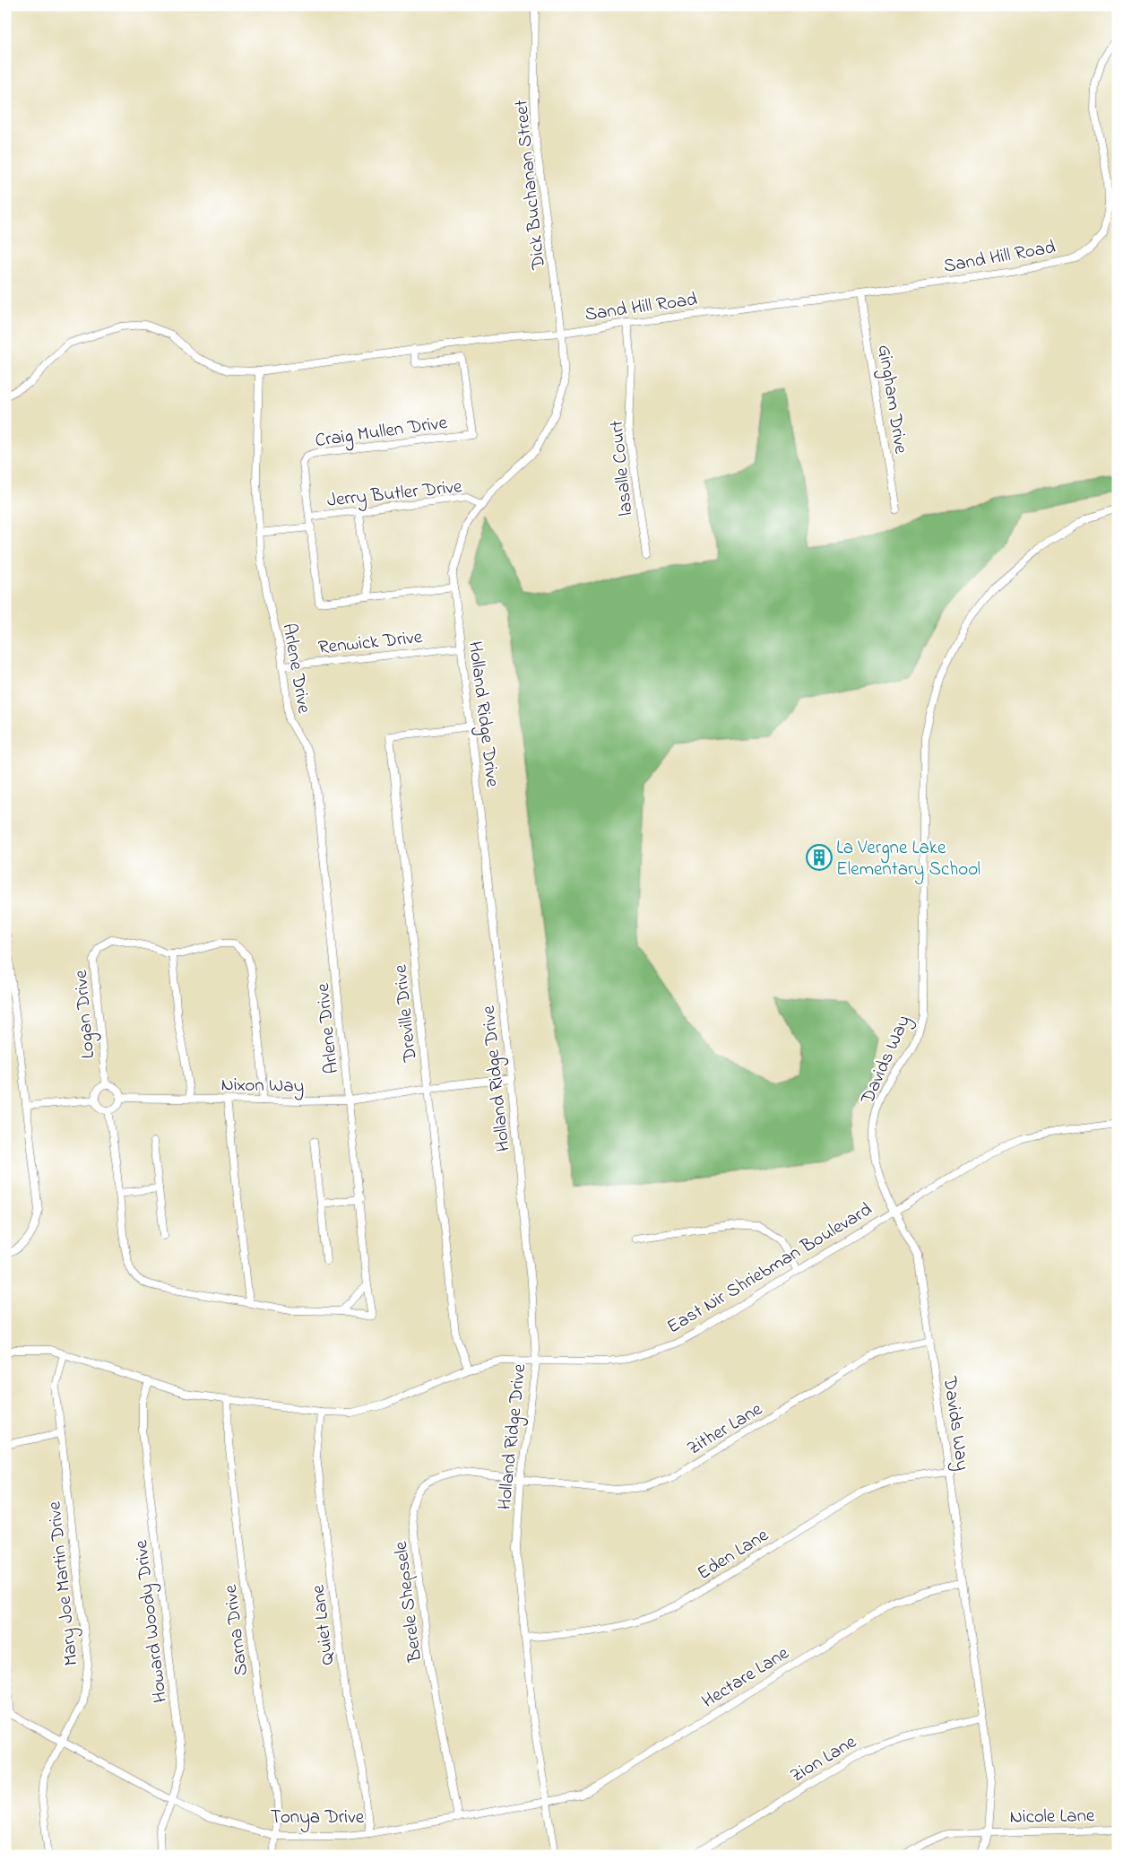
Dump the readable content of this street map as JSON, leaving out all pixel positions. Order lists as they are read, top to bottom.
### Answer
{
  "streets": {
    "street": [
      "Dick Buchanan Street",
      "Sand Hill Road",
      "Gingham Drive",
      "Craig Mullen Drive",
      "lasalle Court",
      "Jerry Butler Drive",
      "Renwick Drive",
      "Arlene Drive",
      "Holland Ridge Drive",
      "Dreville Drive",
      "Logan Drive",
      "Davids Way",
      "Nixon Way",
      "East Nir Shriebman Boulevard",
      "Zither Lane",
      "Eden Lane",
      "Mary Joe Martin Drive",
      "Berele Shepsele",
      "Howard Woody Drive",
      "Quiet Lane",
      "Sarna Drive",
      "Hectare Lane",
      "Zion Lane",
      "Nicole Lane",
      "Tonya Drive"
    ]
  },
  "crossings": [
    ["Dick Buchanan Street", "Sand Hill Road"],
    ["Dick Buchanan Street", "Holland Ridge Drive"],
    ["Sand Hill Road", "Gingham Drive"],
    ["Sand Hill Road", "Craig Mullen Drive"],
    ["Sand Hill Road", "lasalle Court"],
    ["Sand Hill Road", "Arlene Drive"],
    ["Sand Hill Road", "Holland Ridge Drive"],
    ["Craig Mullen Drive", "Jerry Butler Drive"],
    ["Jerry Butler Drive", "Holland Ridge Drive"],
    ["Renwick Drive", "Arlene Drive"],
    ["Renwick Drive", "Holland Ridge Drive"],
    ["Arlene Drive", "Nixon Way"],
    ["Holland Ridge Drive", "Dreville Drive"],
    ["Holland Ridge Drive", "Nixon Way"],
    ["Holland Ridge Drive", "East Nir Shriebman Boulevard"],
    ["Holland Ridge Drive", "Zither Lane"],
    ["Holland Ridge Drive", "Eden Lane"],
    ["Holland Ridge Drive", "Berele Shepsele"],
    ["Holland Ridge Drive", "Hectare Lane"],
    ["Holland Ridge Drive", "Tonya Drive"],
    ["Dreville Drive", "Nixon Way"],
    ["Dreville Drive", "East Nir Shriebman Boulevard"],
    ["Logan Drive", "Nixon Way"],
    ["Davids Way", "East Nir Shriebman Boulevard"],
    ["Davids Way", "Zither Lane"],
    ["Davids Way", "Eden Lane"],
    ["Davids Way", "Hectare Lane"],
    ["Davids Way", "Zion Lane"],
    ["Davids Way", "Nicole Lane"],
    ["East Nir Shriebman Boulevard", "Mary Joe Martin Drive"],
    ["East Nir Shriebman Boulevard", "Howard Woody Drive"],
    ["East Nir Shriebman Boulevard", "Quiet Lane"],
    ["East Nir Shriebman Boulevard", "Sarna Drive"],
    ["Zither Lane", "Berele Shepsele"],
    ["Mary Joe Martin Drive", "Tonya Drive"],
    ["Berele Shepsele", "Tonya Drive"],
    ["Howard Woody Drive", "Tonya Drive"],
    ["Quiet Lane", "Tonya Drive"],
    ["Sarna Drive", "Tonya Drive"],
    ["Hectare Lane", "Tonya Drive"]
  ],
  "places": {
    "building": ["La Vergne Lake Elementary School"]
  }
}
